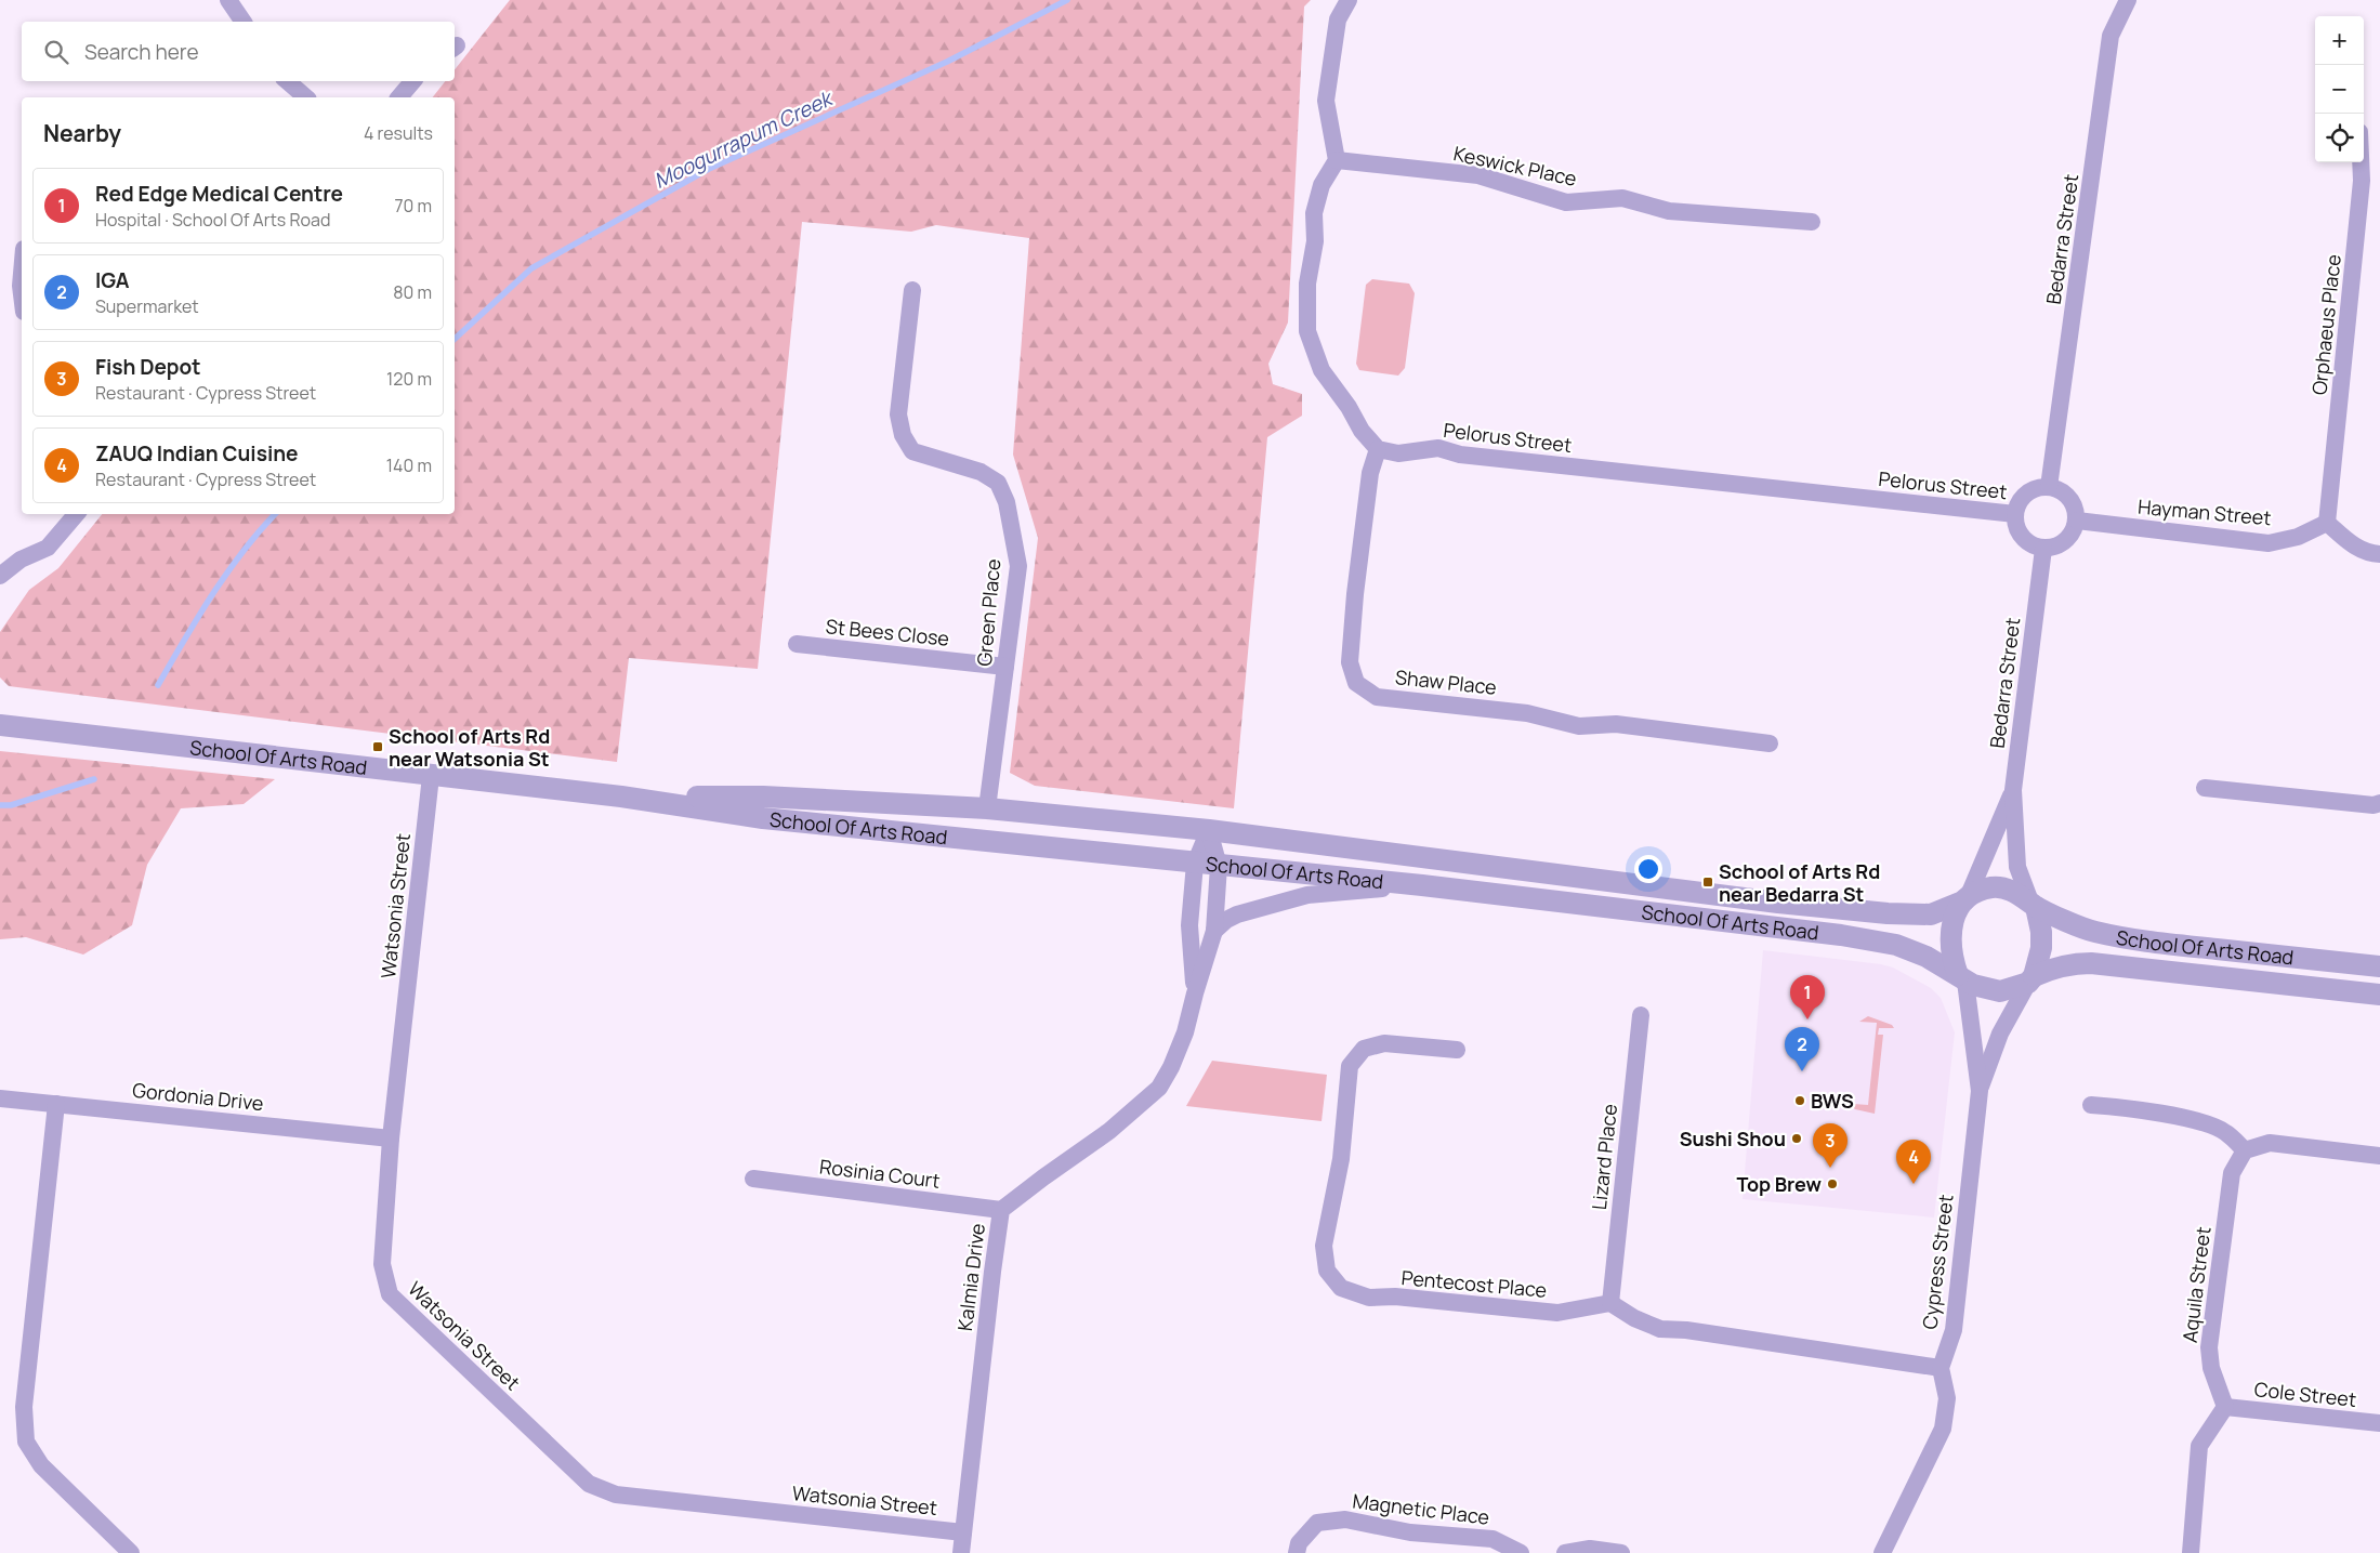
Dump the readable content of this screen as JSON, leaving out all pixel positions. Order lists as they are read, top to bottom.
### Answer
{
  "streets": {
    "street": [
      "Keswick Place",
      "Bedarra Street",
      "Orphaeus Place",
      "Pelorus Street",
      "Hayman Street",
      "Green Place",
      "St Bees Close",
      "Shaw Place",
      "School Of Arts Road",
      "Watsonia Street",
      "Gordonia Drive",
      "Lizard Place",
      "Rosinia Court",
      "Cypress Street",
      "Kalmia Drive",
      "Pentecost Place",
      "Aquila Street",
      "Cole Street",
      "Magnetic Place"
    ]
  },
  "crossings": [
    ["Bedarra Street", "Pelorus Street"],
    ["Bedarra Street", "Hayman Street"],
    ["Bedarra Street", "School Of Arts Road"],
    ["Bedarra Street", "Cypress Street"],
    ["Orphaeus Place", "Hayman Street"],
    ["Pelorus Street", "Hayman Street"],
    ["Pelorus Street", "Shaw Place"],
    ["Green Place", "St Bees Close"],
    ["Green Place", "School Of Arts Road"],
    ["School Of Arts Road", "Watsonia Street"],
    ["School Of Arts Road", "Cypress Street"],
    ["School Of Arts Road", "Kalmia Drive"],
    ["Watsonia Street", "Gordonia Drive"],
    ["Watsonia Street", "Kalmia Drive"],
    ["Lizard Place", "Pentecost Place"],
    ["Rosinia Court", "Kalmia Drive"],
    ["Aquila Street", "Cole Street"]
  ],
  "water": ["Moogurrapum Creek"],
  "places": {
    "transit": ["School of Arts Rd near Watsonia St", "School of Arts Rd near Bedarra St"],
    "other": ["BWS", "Sushi Shou", "Top Brew"]
  },
  "page": {
    "map_buttons": ["+", "−"],
    "search": "Search here",
    "heading": ["Nearby", "4 results"],
    "list": [
      {
        "mark": "1",
        "name": "Red Edge Medical Centre",
        "note": "Hospital · School Of Arts Road",
        "value": "70 m"
      },
      {
        "mark": "2",
        "name": "IGA",
        "note": "Supermarket",
        "value": "80 m"
      },
      {
        "mark": "3",
        "name": "Fish Depot",
        "note": "Restaurant · Cypress Street",
        "value": "120 m"
      },
      {
        "mark": "4",
        "name": "ZAUQ Indian Cuisine",
        "note": "Restaurant · Cypress Street",
        "value": "140 m"
      }
    ],
    "pins": [
      "1",
      "2",
      "3",
      "4"
    ]
  }
}
